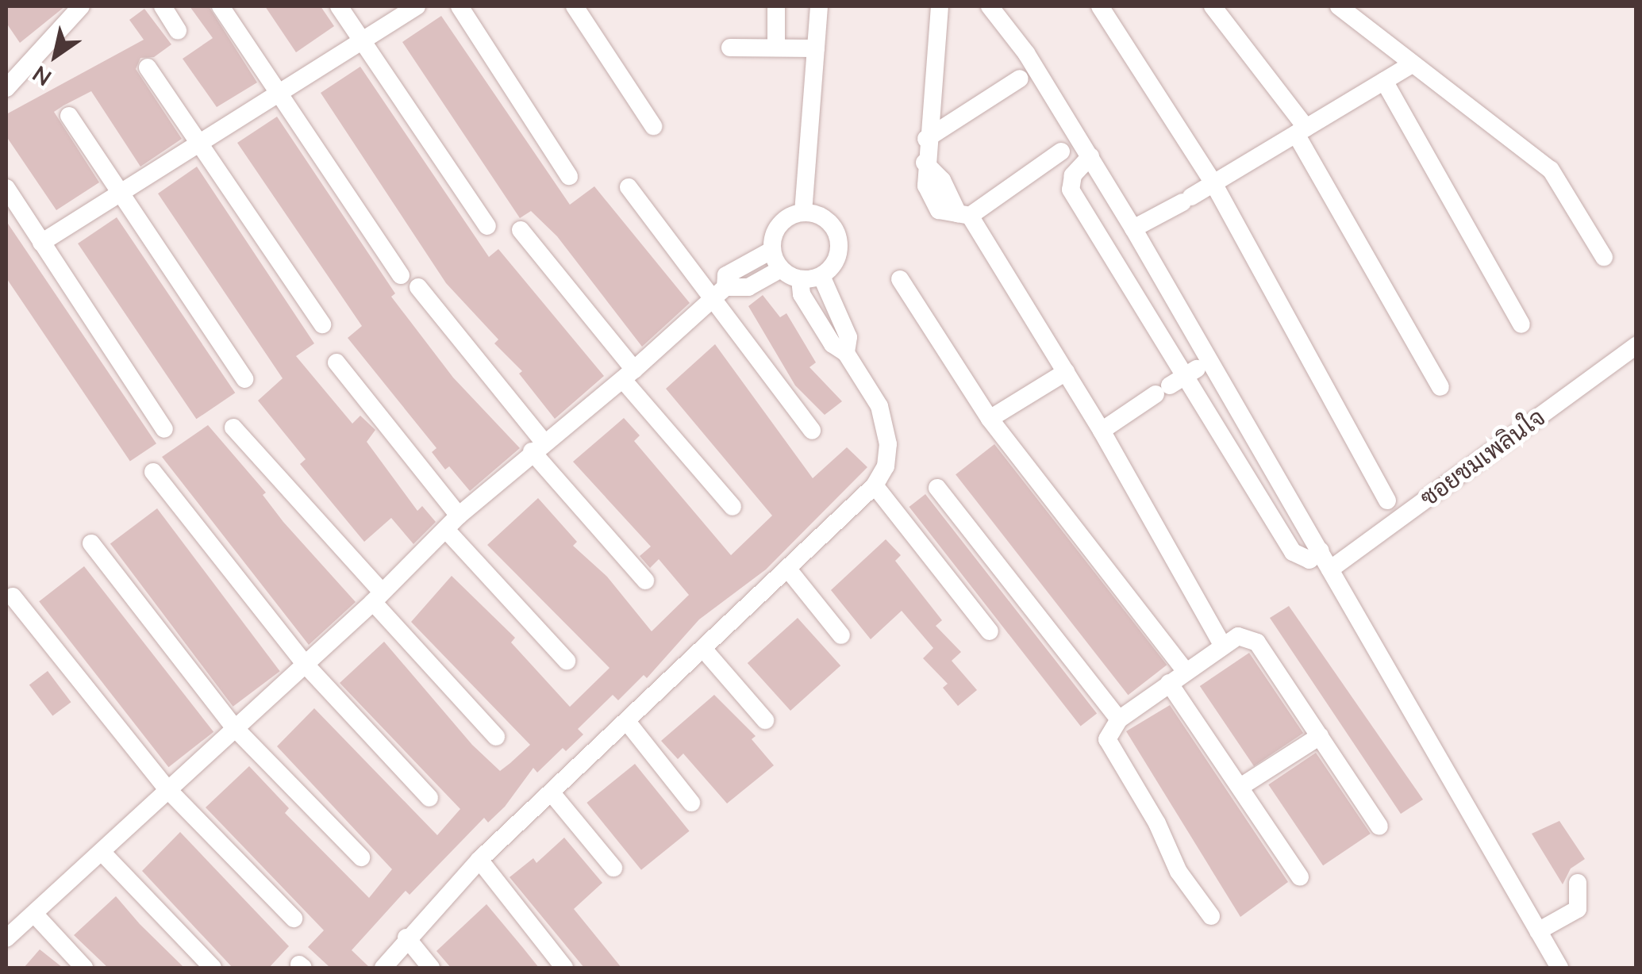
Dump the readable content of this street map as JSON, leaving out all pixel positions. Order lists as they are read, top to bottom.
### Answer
{
  "streets": {
    "street": ["ซอยชมเพลินใจ"]
  },
  "north": "bottom left"
}
